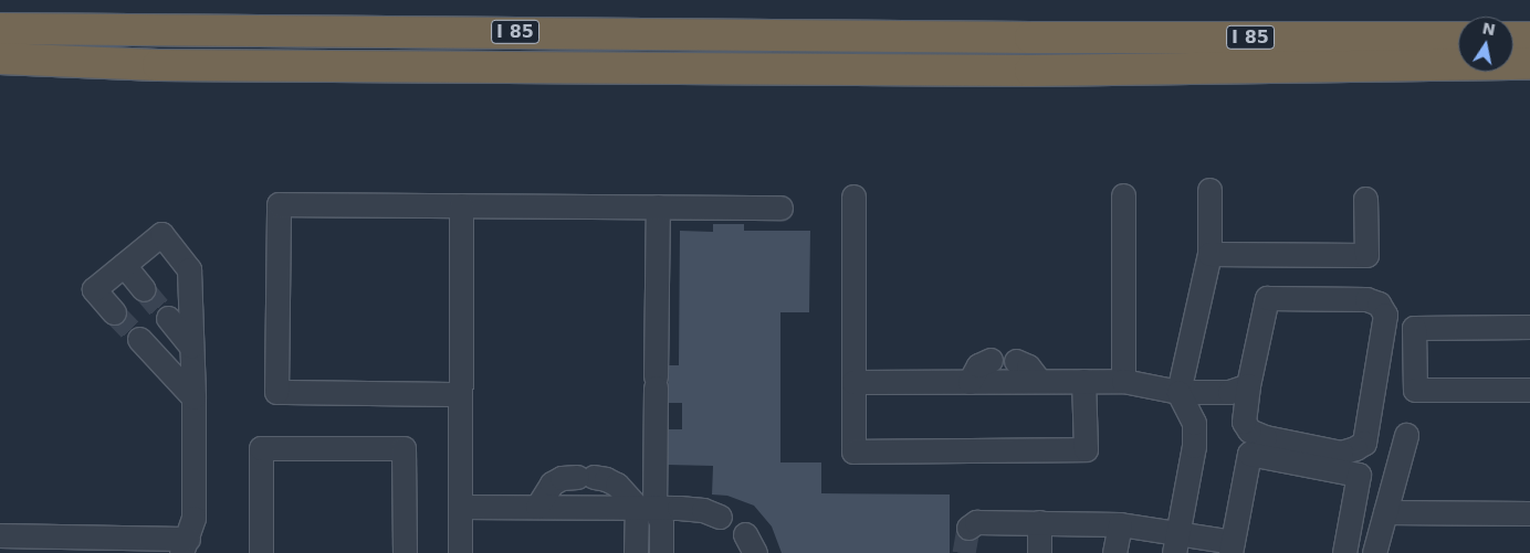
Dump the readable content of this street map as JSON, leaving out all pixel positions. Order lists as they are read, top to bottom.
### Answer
{
  "streets": {
    "highway": ["I 85"]
  },
  "north": "top"
}
